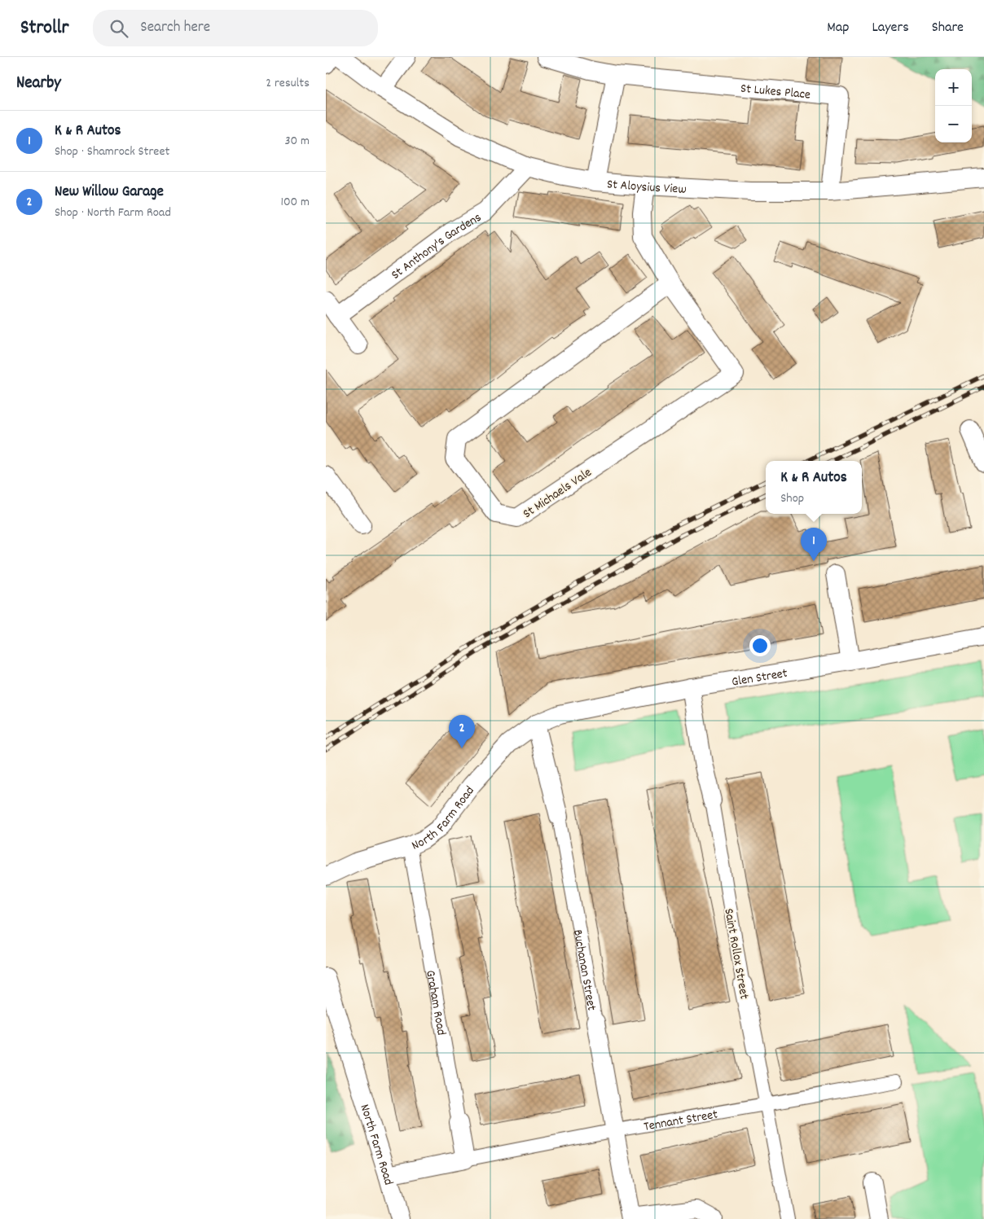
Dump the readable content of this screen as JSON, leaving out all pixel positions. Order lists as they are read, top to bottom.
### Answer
{
  "streets": {
    "street": [
      "St Lukes Place",
      "St Aloysius View",
      "St Anthony's Gardens",
      "St Michaels Vale",
      "Glen Street",
      "North Farm Road",
      "Saint Rollox Street",
      "Buchanan Street",
      "Graham Road",
      "Tennant Street"
    ]
  },
  "crossings": [
    ["St Lukes Place", "St Aloysius View"],
    ["St Aloysius View", "St Anthony's Gardens"],
    ["St Aloysius View", "St Michaels Vale"],
    ["Glen Street", "North Farm Road"],
    ["Glen Street", "Saint Rollox Street"],
    ["Glen Street", "Buchanan Street"],
    ["North Farm Road", "Buchanan Street"],
    ["North Farm Road", "Graham Road"],
    ["Saint Rollox Street", "Tennant Street"],
    ["Buchanan Street", "Tennant Street"],
    ["Graham Road", "Tennant Street"]
  ],
  "page": {
    "header": "Strollr",
    "search": "Search here",
    "nav": ["Map", "Layers", "Share"],
    "heading": ["Nearby", "2 results"],
    "map_buttons": ["+", "−"],
    "list": [
      {
        "mark": "1",
        "name": "K & R Autos",
        "note": "Shop · Shamrock Street",
        "value": "30 m"
      },
      {
        "mark": "2",
        "name": "New Willow Garage",
        "note": "Shop · North Farm Road",
        "value": "100 m"
      }
    ],
    "popup": ["K & R Autos", "Shop"],
    "pins": ["1", "2"]
  }
}
